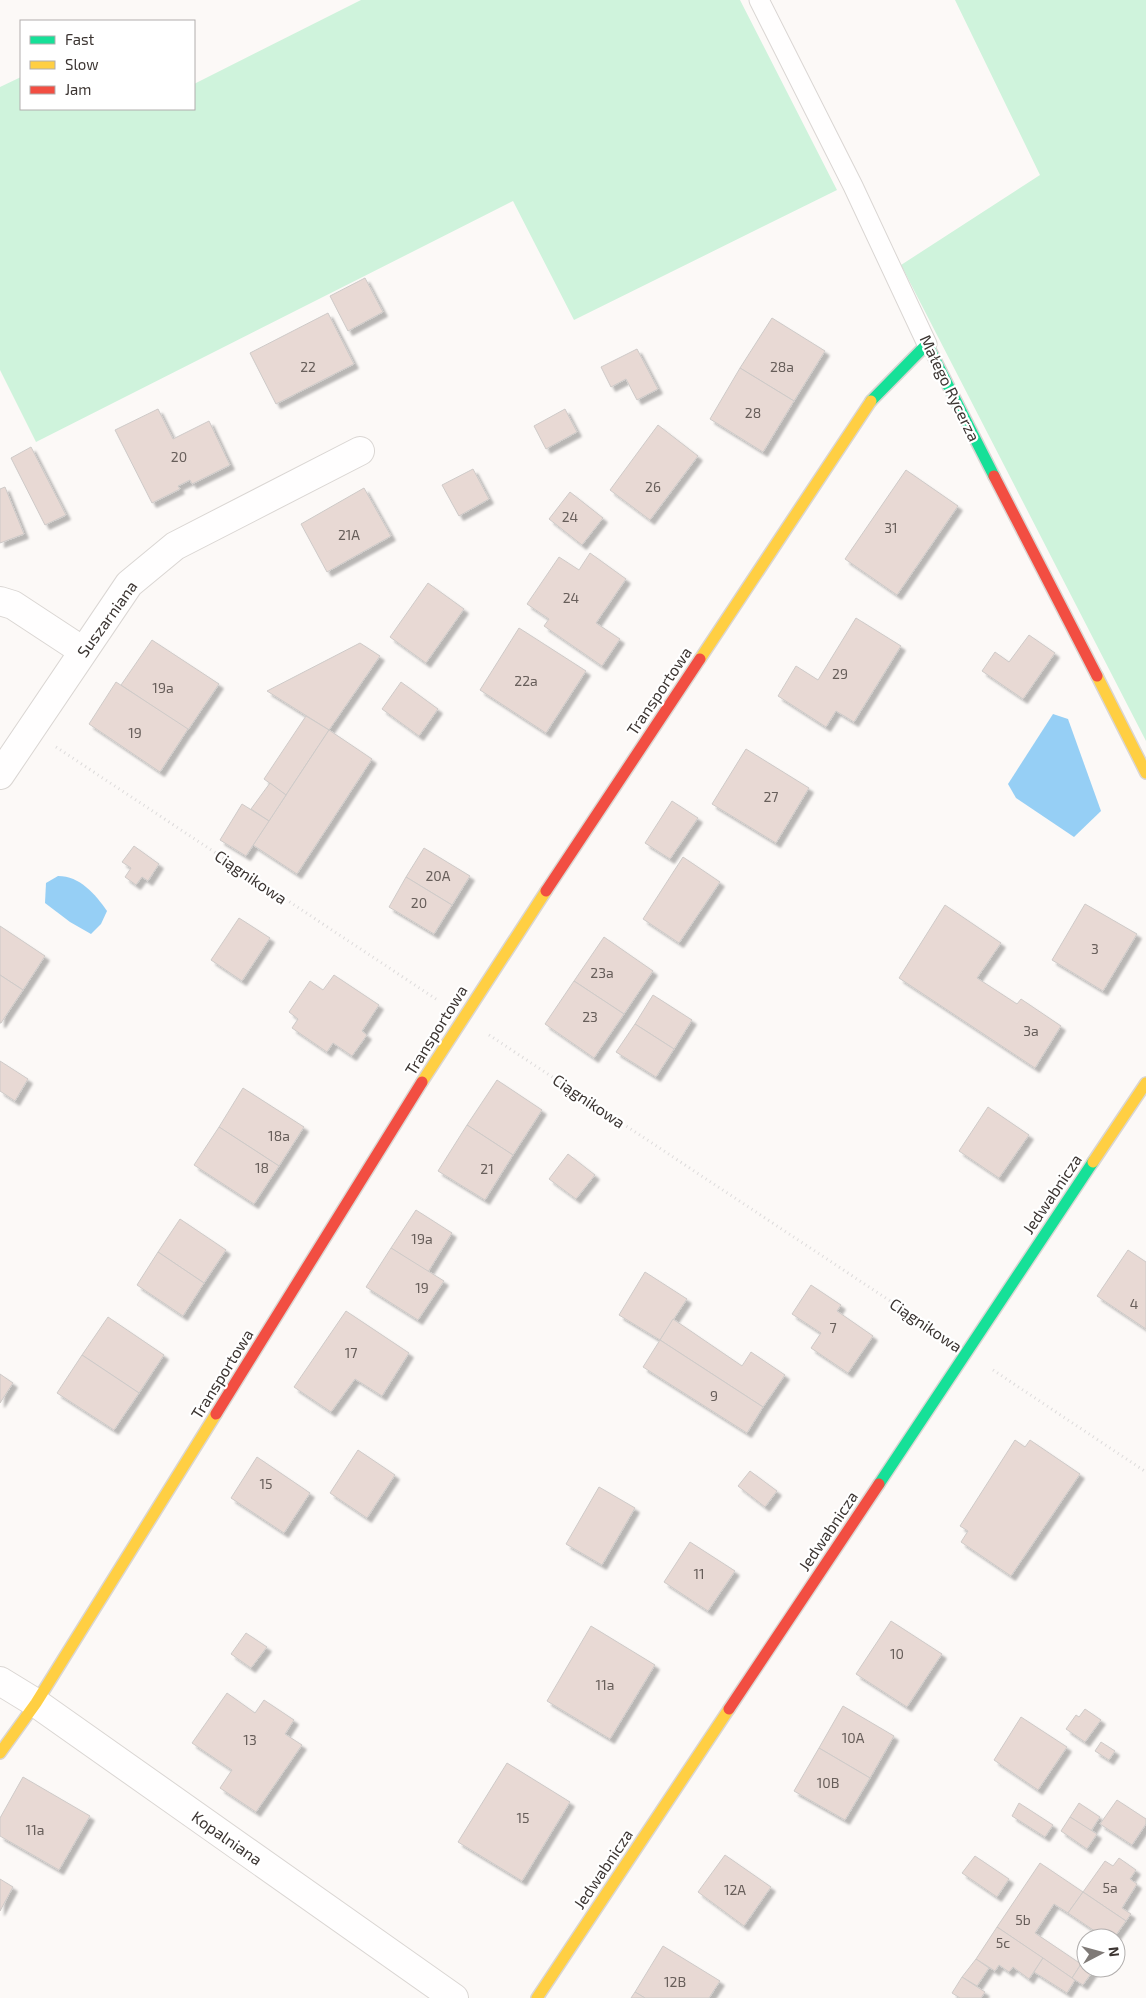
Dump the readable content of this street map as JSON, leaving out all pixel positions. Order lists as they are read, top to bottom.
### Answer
{
  "streets": {
    "street": [
      "Małego Rycerza",
      "Suszarniana",
      "Transportowa",
      "Jedwabnicza",
      "Kopalniana"
    ],
    "path": ["Ciągnikowa"]
  },
  "crossings": [
    ["Małego Rycerza", "Transportowa"],
    ["Suszarniana", "Ciągnikowa"],
    ["Transportowa", "Ciągnikowa"],
    ["Transportowa", "Kopalniana"],
    ["Ciągnikowa", "Jedwabnicza"]
  ],
  "house_numbers": [
    "22",
    "28a",
    "28",
    "20",
    "26",
    "24",
    "31",
    "21A",
    "24",
    "29",
    "22a",
    "19a",
    "19",
    "27",
    "20A",
    "20",
    "3",
    "23a",
    "23",
    "3a",
    "18a",
    "18",
    "21",
    "19a",
    "19",
    "4",
    "7",
    "17",
    "9",
    "15",
    "11",
    "10",
    "11a",
    "10A",
    "13",
    "10B",
    "15",
    "11a",
    "5a",
    "12A",
    "5b",
    "5c",
    "12B"
  ],
  "legend": ["Fast", "Slow", "Jam"],
  "north": "right"
}
